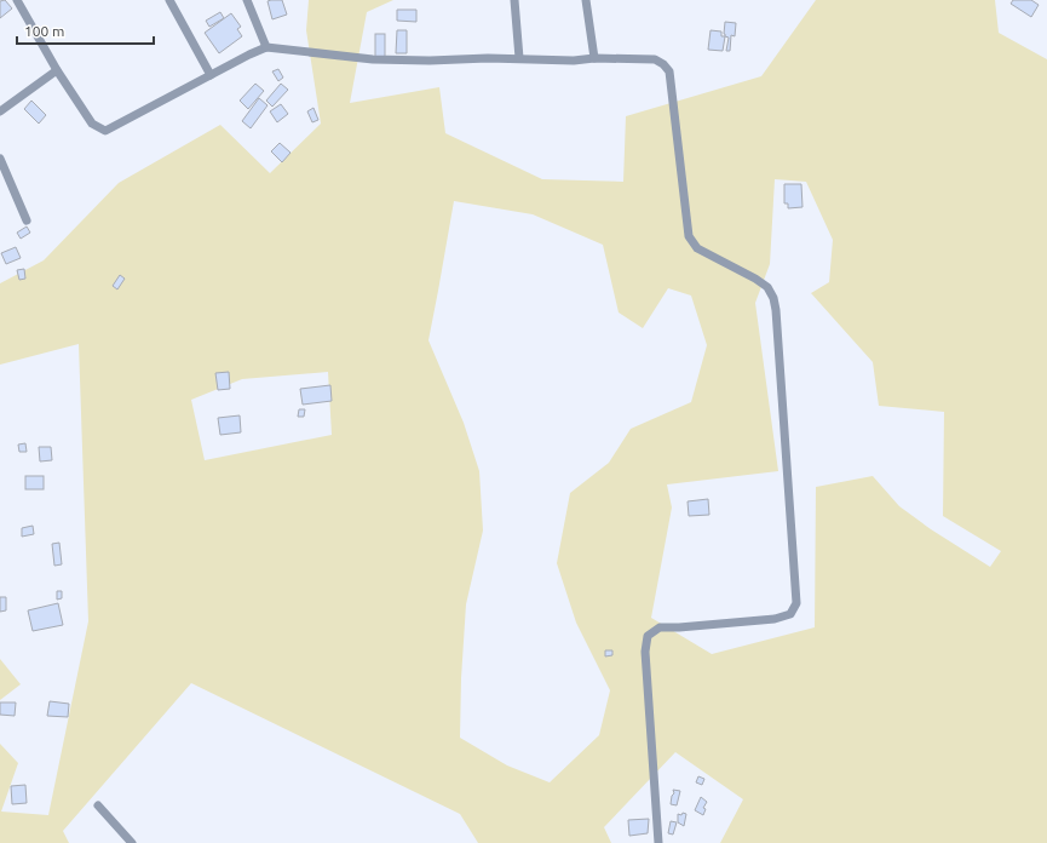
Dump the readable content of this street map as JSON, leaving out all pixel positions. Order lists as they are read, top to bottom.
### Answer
{
  "scale_bar": "100 m"
}
